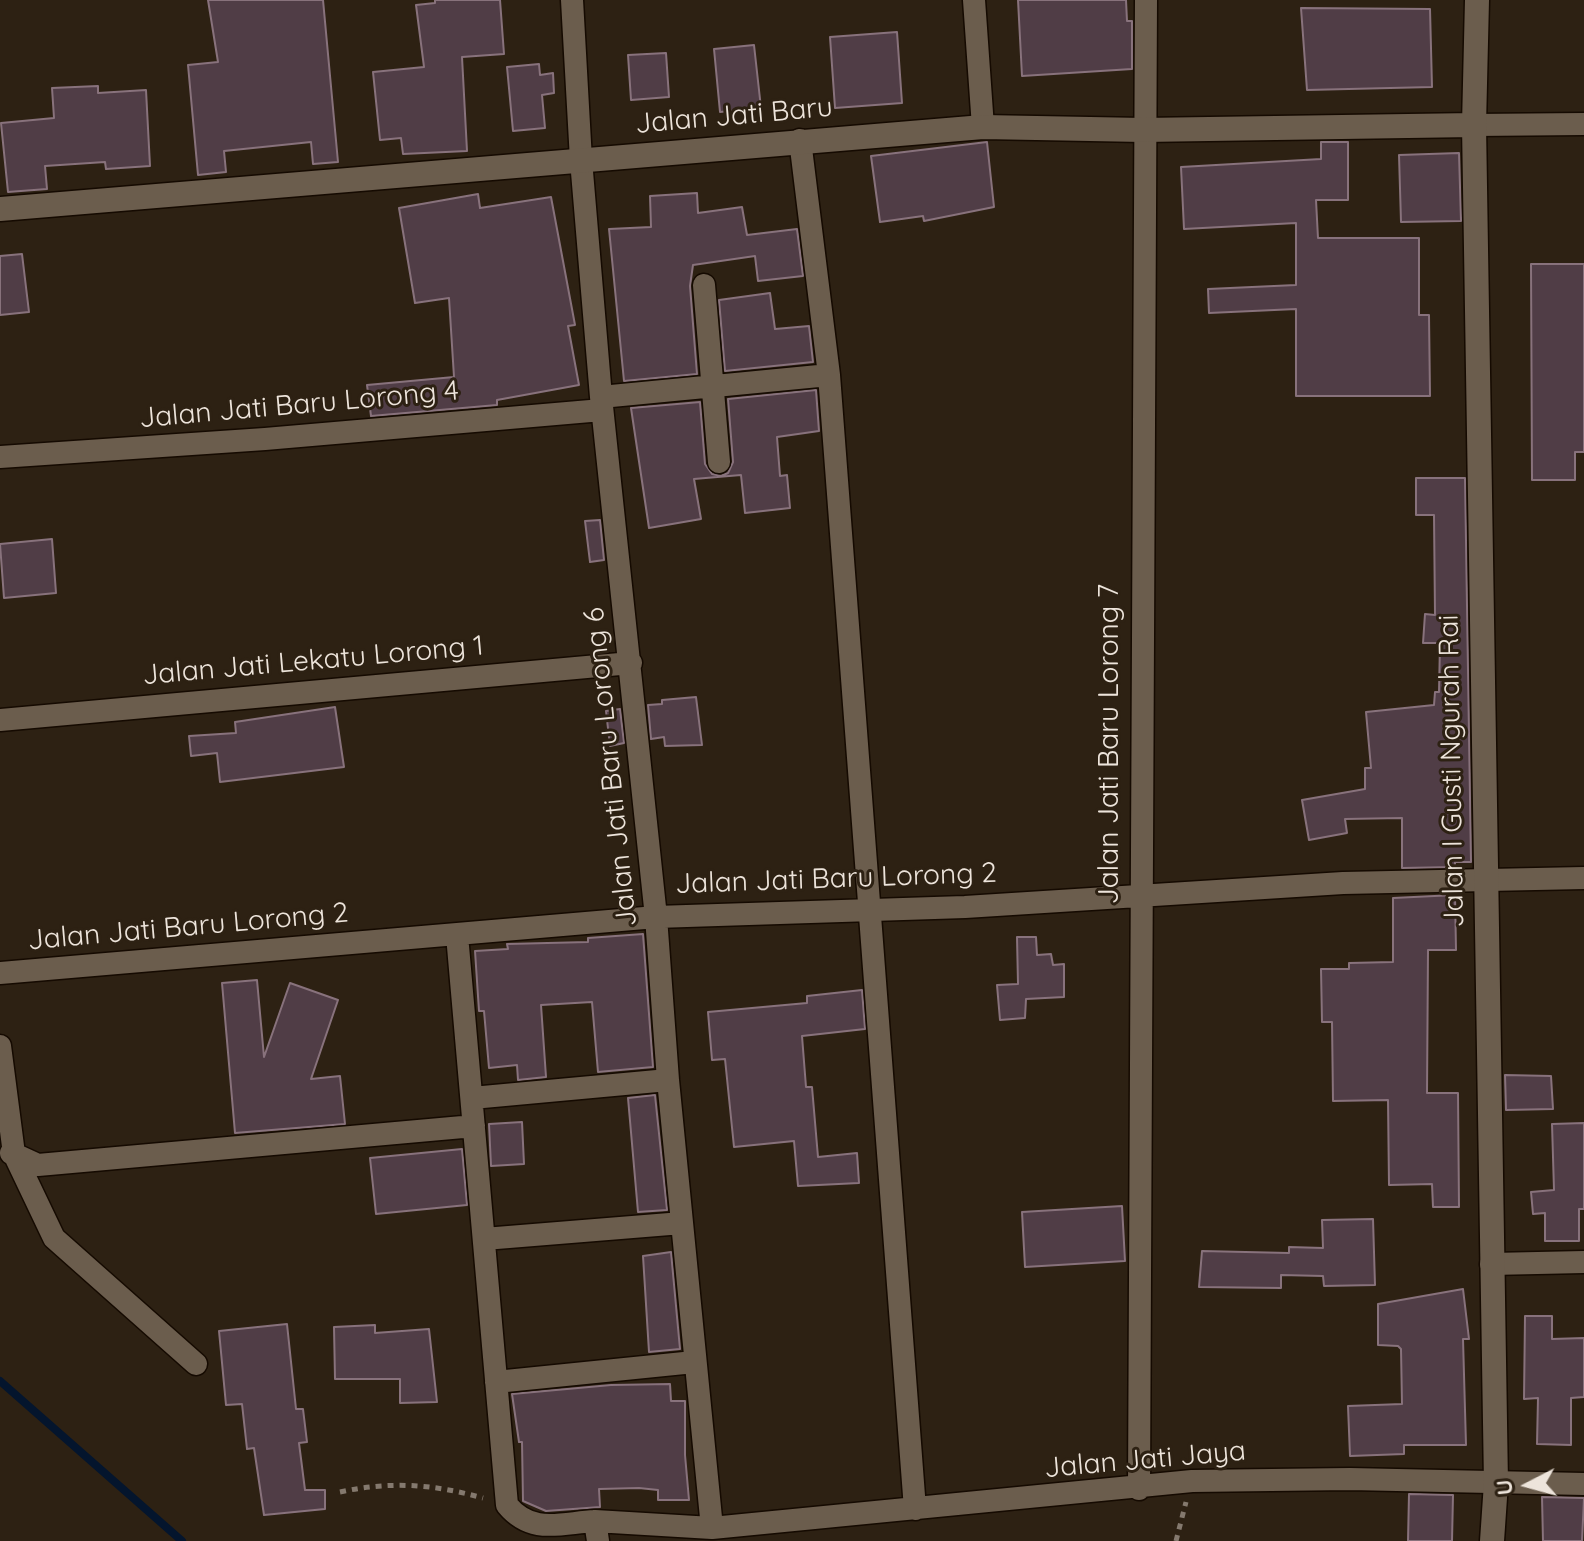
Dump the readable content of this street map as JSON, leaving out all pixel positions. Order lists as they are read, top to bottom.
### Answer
{
  "streets": {
    "main road": ["Jalan Jati Baru", "Jalan I Gusti Ngurah Rai"],
    "street": [
      "Jalan Jati Baru Lorong 4",
      "Jalan Jati Lekatu Lorong 1",
      "Jalan Jati Baru Lorong 7",
      "Jalan Jati Baru Lorong 6",
      "Jalan Jati Baru Lorong 2",
      "Jalan Jati Jaya"
    ]
  },
  "crossings": [
    ["Jalan Jati Baru", "Jalan Jati Baru Lorong 7"],
    ["Jalan Jati Baru", "Jalan Jati Baru Lorong 6"],
    ["Jalan Jati Baru", "Jalan I Gusti Ngurah Rai"],
    ["Jalan Jati Baru Lorong 4", "Jalan Jati Baru Lorong 6"],
    ["Jalan Jati Lekatu Lorong 1", "Jalan Jati Baru Lorong 6"],
    ["Jalan Jati Baru Lorong 7", "Jalan Jati Baru Lorong 2"],
    ["Jalan Jati Baru Lorong 7", "Jalan Jati Jaya"],
    ["Jalan Jati Baru Lorong 6", "Jalan Jati Baru Lorong 2"],
    ["Jalan Jati Baru Lorong 6", "Jalan Jati Jaya"],
    ["Jalan I Gusti Ngurah Rai", "Jalan Jati Baru Lorong 2"],
    ["Jalan I Gusti Ngurah Rai", "Jalan Jati Jaya"]
  ],
  "north": "left"
}
